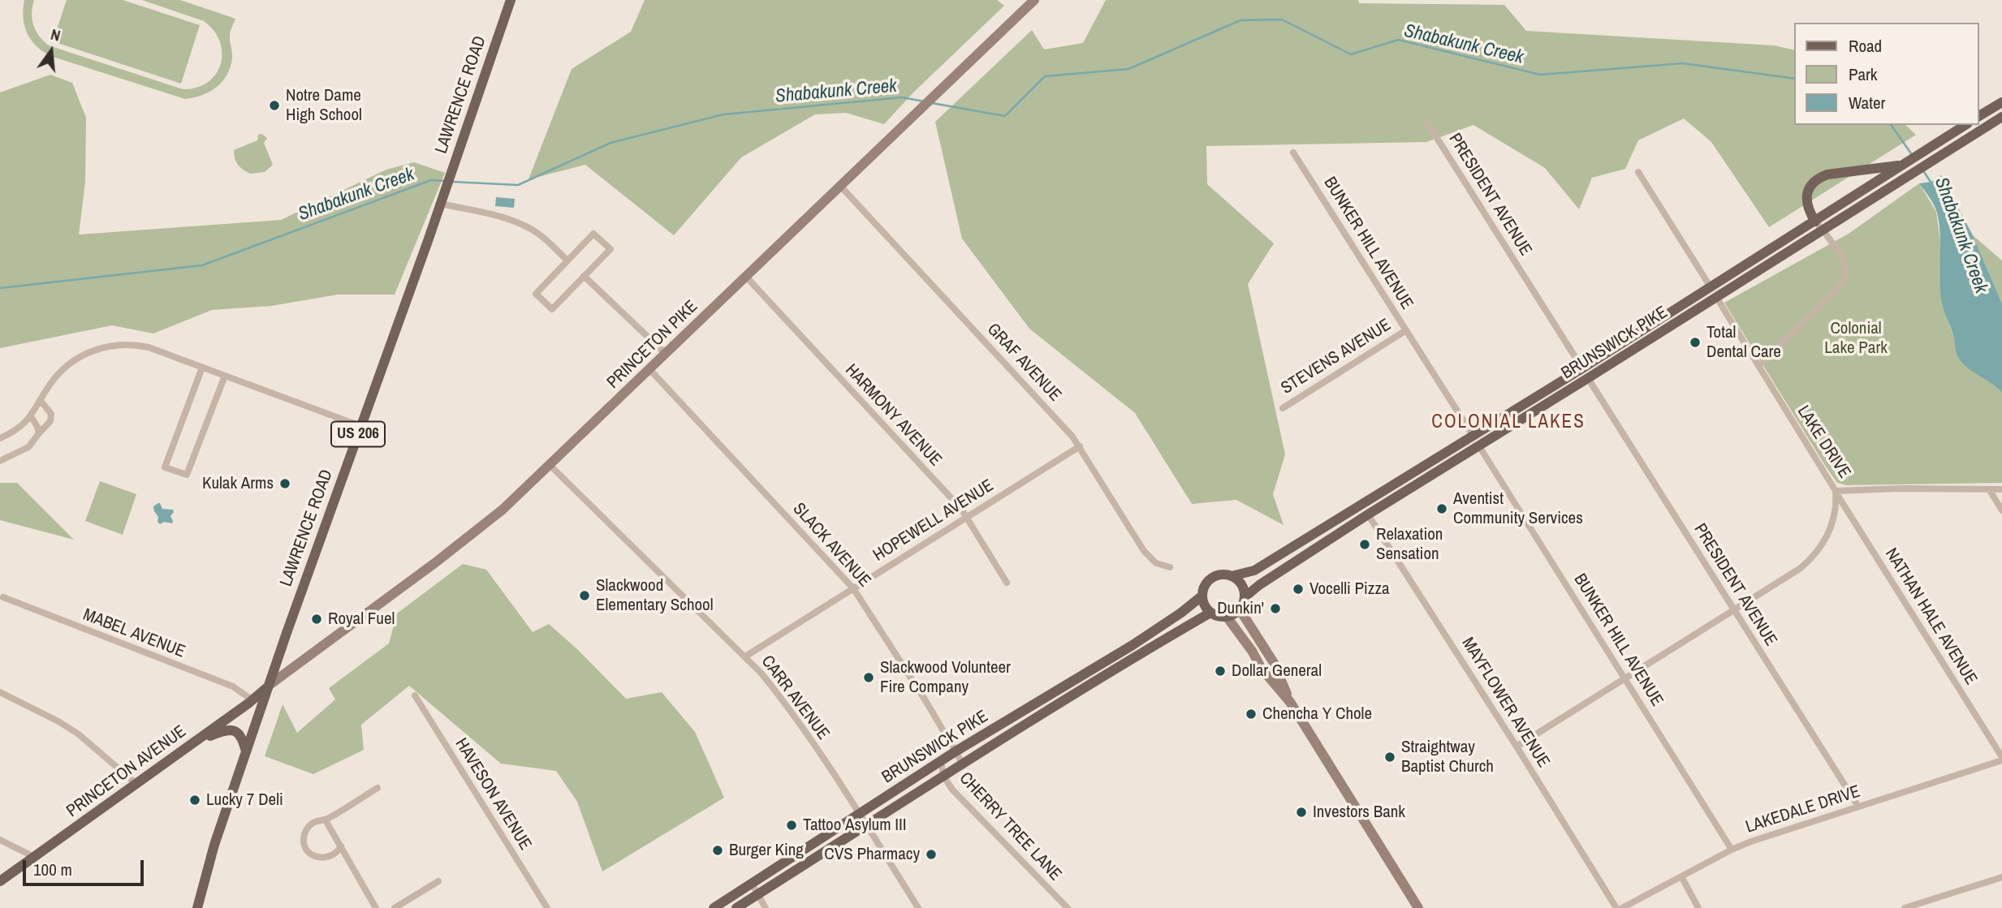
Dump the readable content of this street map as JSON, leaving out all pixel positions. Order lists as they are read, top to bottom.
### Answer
{
  "streets": {
    "main road": [
      "LAWRENCE ROAD",
      "BRUNSWICK PIKE",
      "PRINCETON PIKE",
      "US 206",
      "PRINCETON AVENUE"
    ],
    "street": [
      "PRESIDENT AVENUE",
      "BUNKER HILL AVENUE",
      "STEVENS AVENUE",
      "GRAF AVENUE",
      "HARMONY AVENUE",
      "LAKE DRIVE",
      "HOPEWELL AVENUE",
      "SLACK AVENUE",
      "NATHAN HALE AVENUE",
      "MABEL AVENUE",
      "CARR AVENUE",
      "MAYFLOWER AVENUE",
      "HAVESON AVENUE",
      "LAKEDALE DRIVE",
      "CHERRY TREE LANE"
    ]
  },
  "crossings": [
    ["LAWRENCE ROAD", "PRINCETON PIKE"],
    ["LAWRENCE ROAD", "PRINCETON AVENUE"],
    ["PRESIDENT AVENUE", "BRUNSWICK PIKE"],
    ["PRESIDENT AVENUE", "LAKEDALE DRIVE"],
    ["BUNKER HILL AVENUE", "BRUNSWICK PIKE"],
    ["BUNKER HILL AVENUE", "STEVENS AVENUE"],
    ["BUNKER HILL AVENUE", "LAKEDALE DRIVE"],
    ["BRUNSWICK PIKE", "LAKE DRIVE"],
    ["BRUNSWICK PIKE", "SLACK AVENUE"],
    ["BRUNSWICK PIKE", "CARR AVENUE"],
    ["BRUNSWICK PIKE", "MAYFLOWER AVENUE"],
    ["BRUNSWICK PIKE", "CHERRY TREE LANE"],
    ["PRINCETON PIKE", "GRAF AVENUE"],
    ["PRINCETON PIKE", "HARMONY AVENUE"],
    ["PRINCETON PIKE", "SLACK AVENUE"],
    ["PRINCETON PIKE", "CARR AVENUE"],
    ["PRINCETON PIKE", "PRINCETON AVENUE"],
    ["GRAF AVENUE", "HOPEWELL AVENUE"],
    ["HARMONY AVENUE", "HOPEWELL AVENUE"],
    ["LAKE DRIVE", "NATHAN HALE AVENUE"],
    ["HOPEWELL AVENUE", "SLACK AVENUE"],
    ["HOPEWELL AVENUE", "CARR AVENUE"],
    ["NATHAN HALE AVENUE", "LAKEDALE DRIVE"],
    ["MABEL AVENUE", "PRINCETON AVENUE"]
  ],
  "districts": ["COLONIAL LAKES"],
  "water": ["Shabakunk Creek"],
  "parks": ["Colonial Lake Park"],
  "places": [
    "Notre Dame High School",
    "Total Dental Care",
    "Kulak Arms",
    "Aventist Community Services",
    "Relaxation Sensation",
    "Vocelli Pizza",
    "Slackwood Elementary School",
    "Dunkin'",
    "Royal Fuel",
    "Dollar General",
    "Slackwood Volunteer Fire Company",
    "Chencha Y Chole",
    "Straightway Baptist Church",
    "Lucky 7 Deli",
    "Investors Bank",
    "Tattoo Asylum III",
    "Burger King",
    "CVS Pharmacy"
  ],
  "legend": ["Road", "Park", "Water"],
  "scale_bar": "100 m",
  "north": "top"
}
